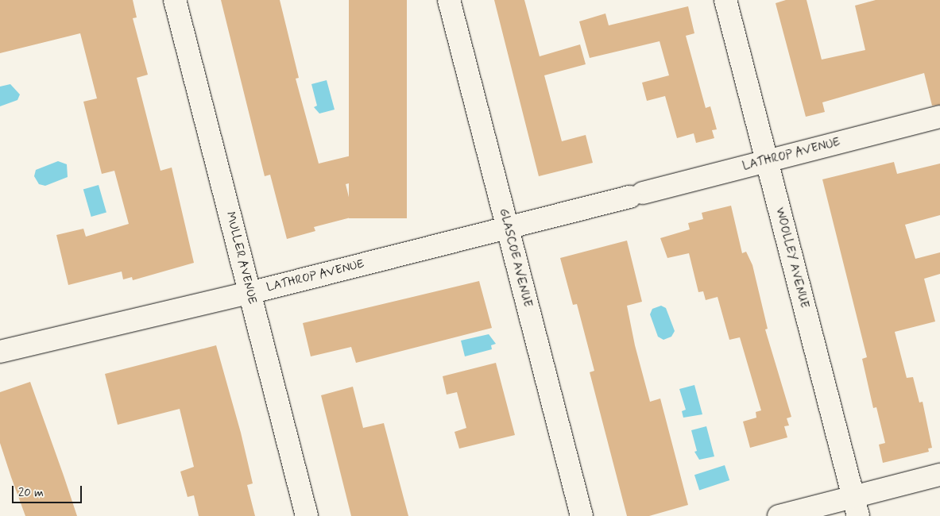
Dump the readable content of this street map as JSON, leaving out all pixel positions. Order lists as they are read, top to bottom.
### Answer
{
  "streets": {
    "street": [
      "LATHROP AVENUE",
      "MULLER AVENUE",
      "GLASCOE AVENUE",
      "WOOLLEY AVENUE"
    ]
  },
  "crossings": [
    ["LATHROP AVENUE", "MULLER AVENUE"],
    ["LATHROP AVENUE", "GLASCOE AVENUE"],
    ["LATHROP AVENUE", "WOOLLEY AVENUE"]
  ],
  "scale_bar": "20 m"
}
